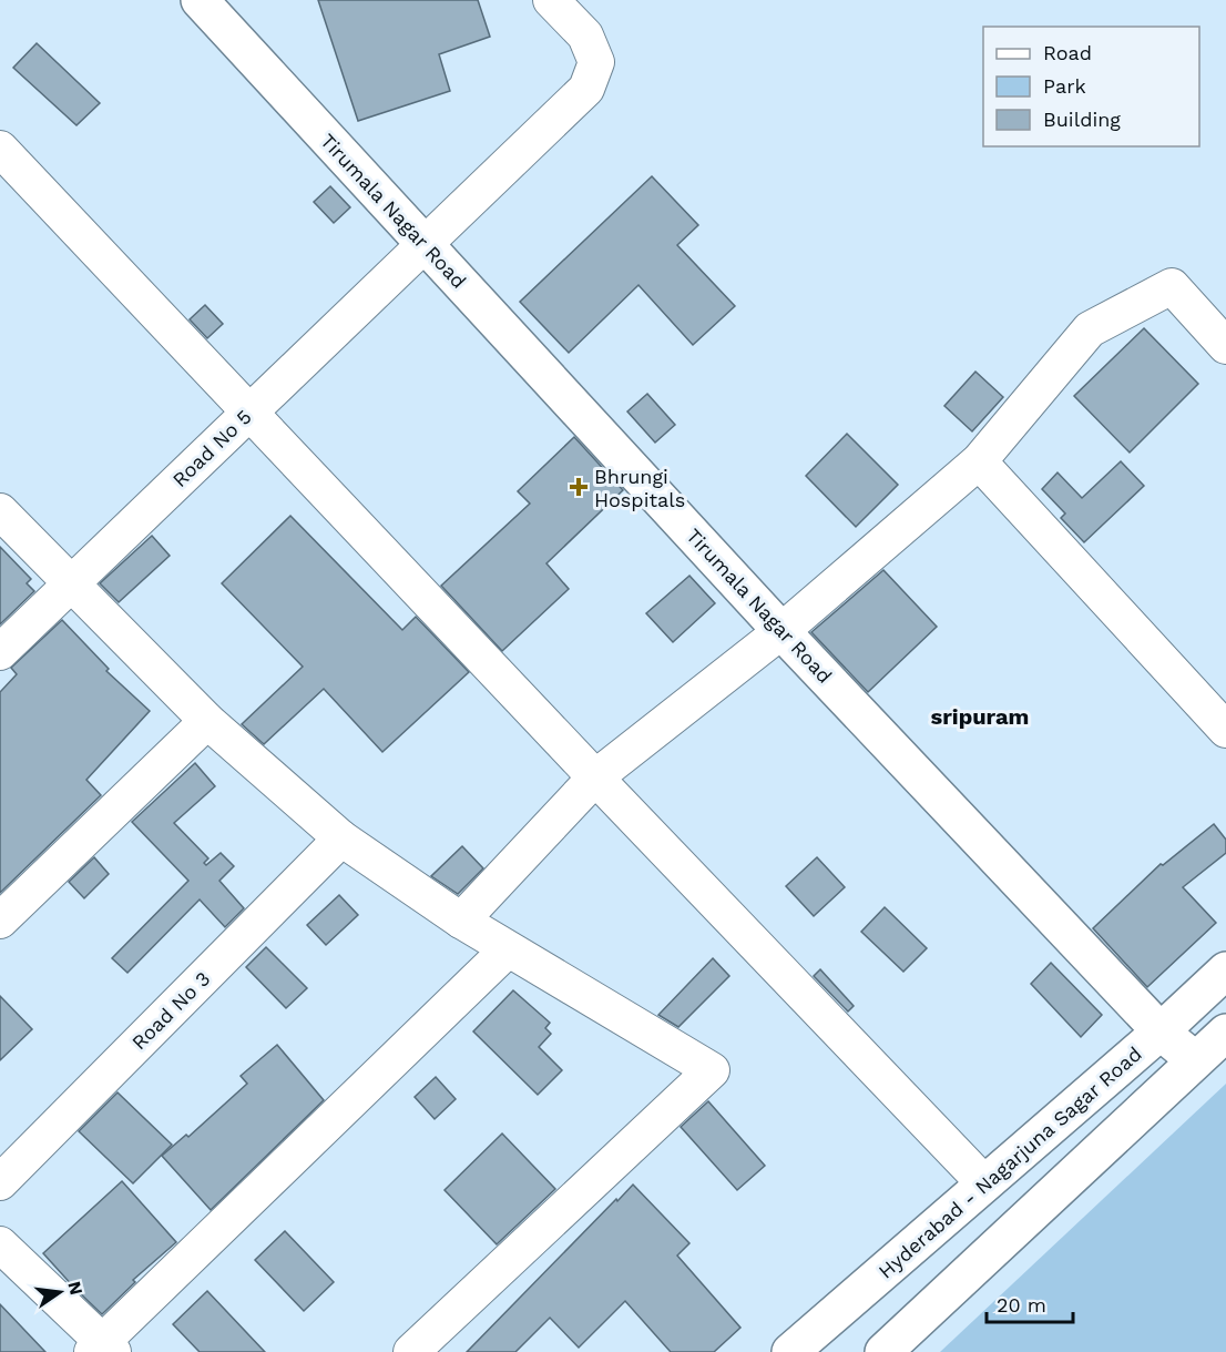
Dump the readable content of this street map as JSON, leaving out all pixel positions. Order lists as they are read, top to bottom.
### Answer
{
  "streets": {
    "street": [
      "Tirumala Nagar Road",
      "Road No 5",
      "Road No 3",
      "Hyderabad - Nagarjuna Sagar Road"
    ]
  },
  "crossings": [
    ["Tirumala Nagar Road", "Road No 5"],
    ["Tirumala Nagar Road", "Hyderabad - Nagarjuna Sagar Road"]
  ],
  "districts": ["sripuram"],
  "places": {
    "health": ["Bhrungi Hospitals"]
  },
  "legend": ["Road", "Park", "Building"],
  "scale_bar": "20 m",
  "north": "right"
}
